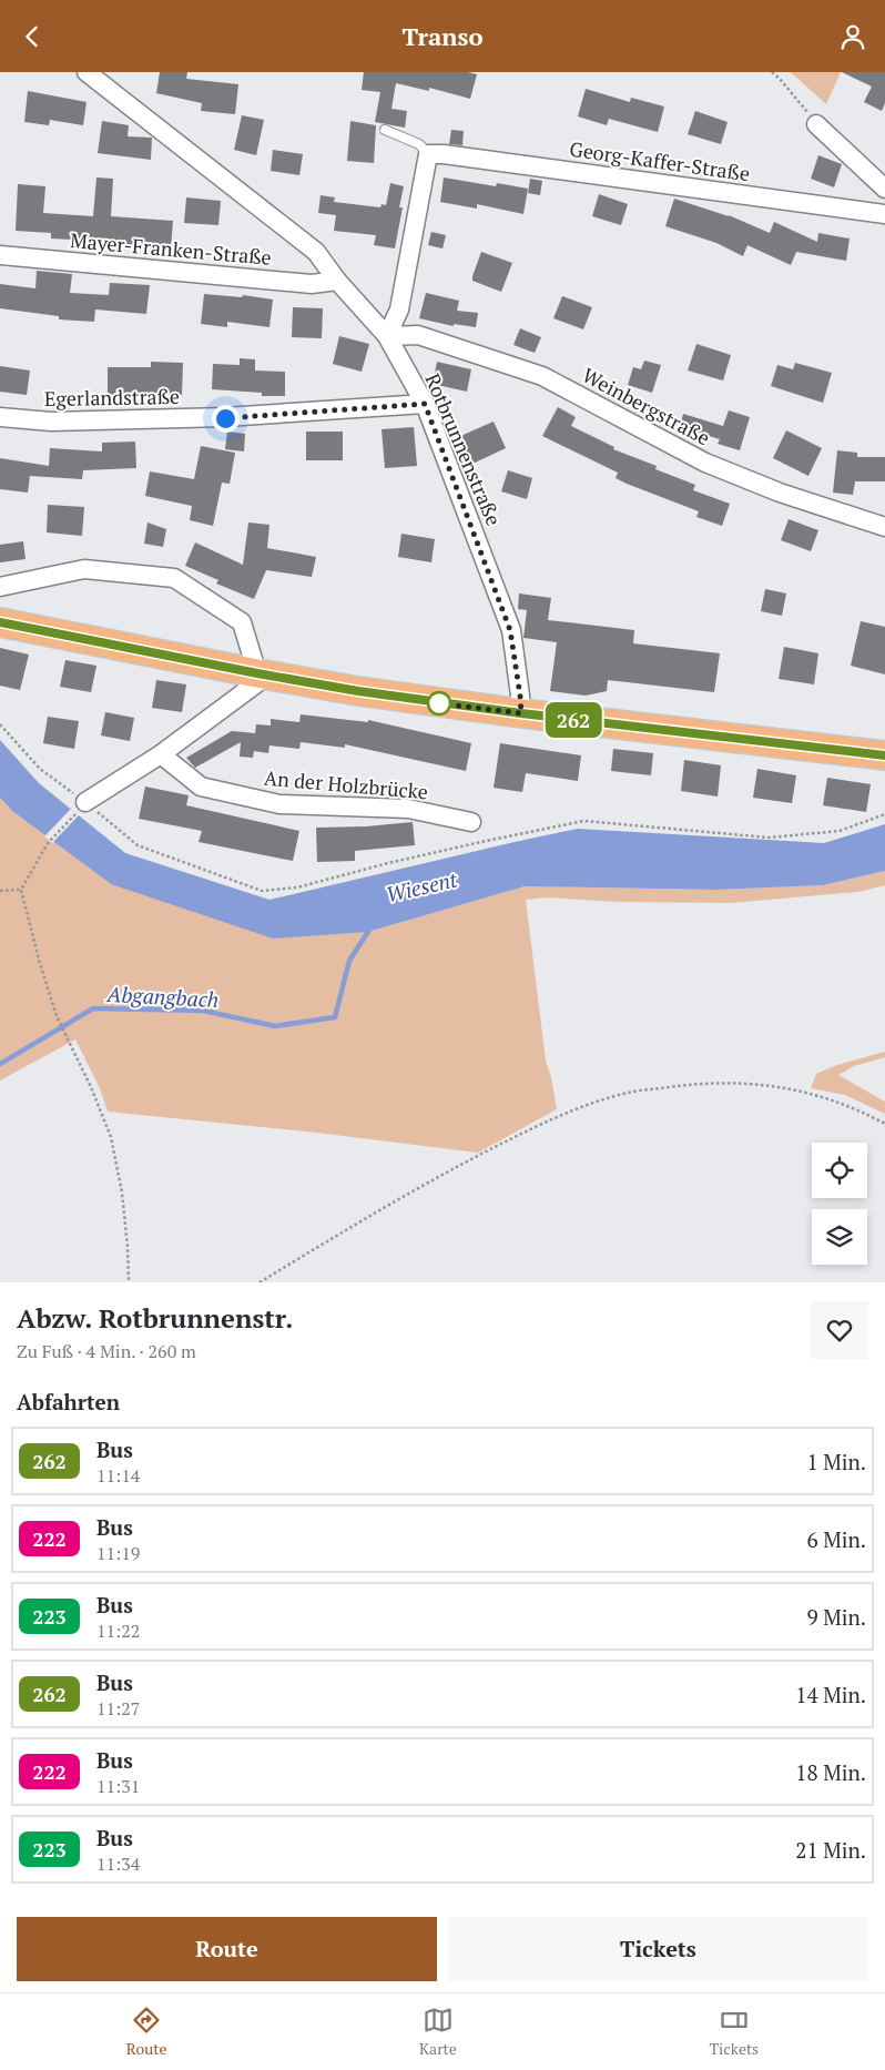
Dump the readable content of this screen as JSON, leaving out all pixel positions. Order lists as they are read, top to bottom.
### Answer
{
  "streets": {
    "street": [
      "Georg-Kaffer-Straße",
      "Mayer-Franken-Straße",
      "Egerlandstraße",
      "Weinbergstraße",
      "Rotbrunnenstraße",
      "An der Holzbrücke"
    ]
  },
  "crossings": [
    ["Mayer-Franken-Straße", "Rotbrunnenstraße"],
    ["Egerlandstraße", "Rotbrunnenstraße"],
    ["Weinbergstraße", "Rotbrunnenstraße"]
  ],
  "water": ["Wiesent", "Abgangbach"],
  "lines": ["bus line 262"],
  "page": {
    "header": "Transo",
    "on_map": "262",
    "heading": [
      ["Abzw. Rotbrunnenstr.", "Zu Fuß · 4 Min. · 260 m"],
      "Abfahrten"
    ],
    "list": [
      {
        "mark": "262",
        "name": "Bus",
        "note": "11:14",
        "value": "1 Min."
      },
      {
        "mark": "222",
        "name": "Bus",
        "note": "11:19",
        "value": "6 Min."
      },
      {
        "mark": "223",
        "name": "Bus",
        "note": "11:22",
        "value": "9 Min."
      },
      {
        "mark": "262",
        "name": "Bus",
        "note": "11:27",
        "value": "14 Min."
      },
      {
        "mark": "222",
        "name": "Bus",
        "note": "11:31",
        "value": "18 Min."
      },
      {
        "mark": "223",
        "name": "Bus",
        "note": "11:34",
        "value": "21 Min."
      }
    ],
    "buttons": ["Route", "Tickets"],
    "tabs": ["Route", "Karte", "Tickets"]
  }
}
